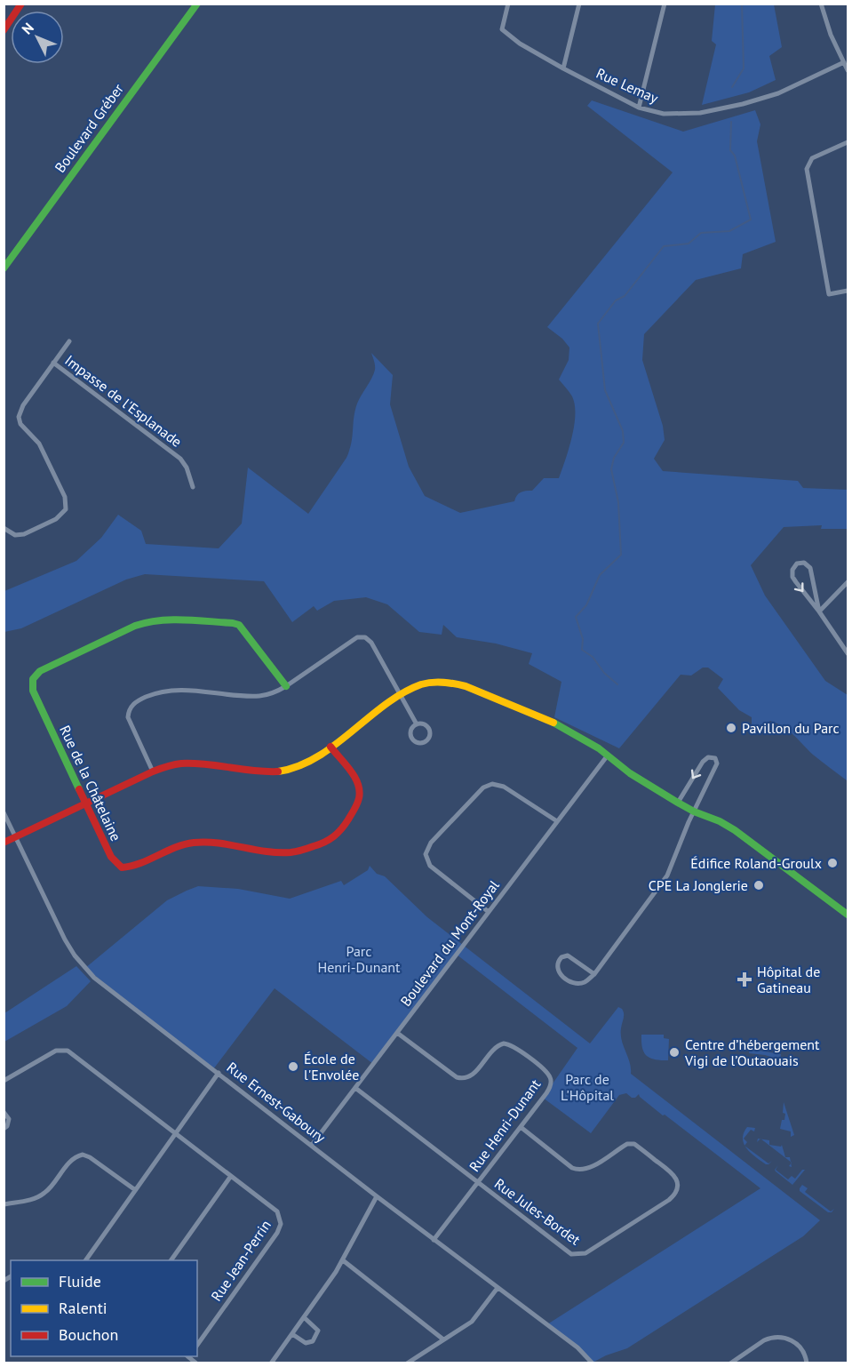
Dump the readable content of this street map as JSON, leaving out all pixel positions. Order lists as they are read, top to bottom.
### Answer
{
  "streets": {
    "main road": ["Boulevard Gréber", "Rue de la Châtelaine"],
    "street": [
      "Rue Lemay",
      "Impasse de l'Esplanade",
      "Boulevard du Mont-Royal",
      "Rue Ernest-Gaboury",
      "Rue Henri-Dunant",
      "Rue Jules-Bordet",
      "Rue Jean-Perrin"
    ]
  },
  "crossings": [
    ["Boulevard du Mont-Royal", "Rue Ernest-Gaboury"],
    ["Boulevard du Mont-Royal", "Rue Henri-Dunant"],
    ["Boulevard du Mont-Royal", "Rue Jules-Bordet"],
    ["Rue Ernest-Gaboury", "Rue Henri-Dunant"],
    ["Rue Henri-Dunant", "Rue Jules-Bordet"]
  ],
  "parks": ["Parc Henri-Dunant", "Parc de L'Hôpital"],
  "places": {
    "other": [
      "Pavillon du Parc",
      "Édifice Roland-Groulx",
      "CPE La Jonglerie",
      "Centre d’hébergement Vigi de l’Outaouais",
      "École de l'Envolée"
    ],
    "health": ["Hôpital de Gatineau"]
  },
  "legend": ["Fluide", "Ralenti", "Bouchon"],
  "north": "top left"
}
